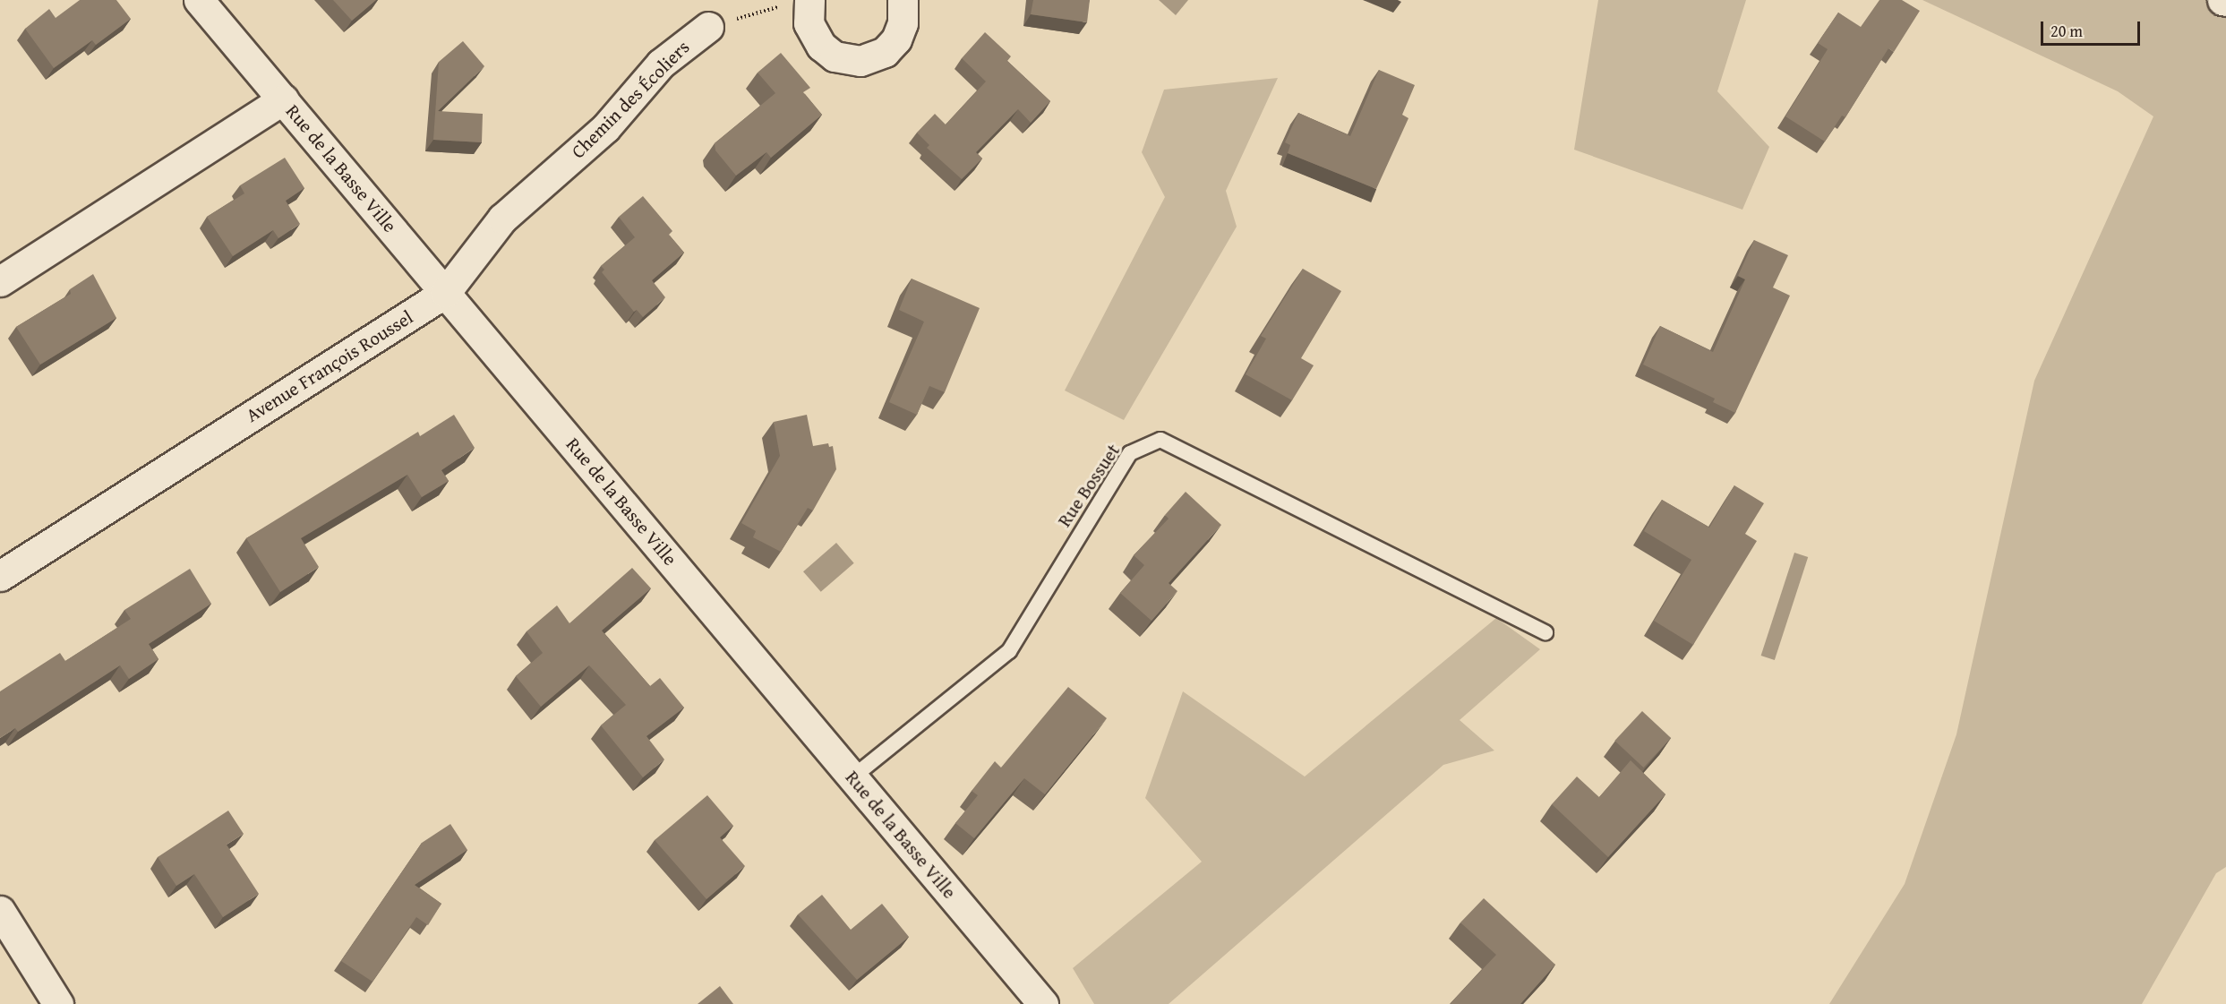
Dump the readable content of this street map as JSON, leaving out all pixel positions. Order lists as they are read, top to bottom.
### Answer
{
  "streets": {
    "street": ["Chemin des Écoliers", "Rue de la Basse Ville", "Avenue François Roussel"],
    "lane": ["Rue Bossuet"]
  },
  "crossings": [
    ["Chemin des Écoliers", "Rue de la Basse Ville"],
    ["Chemin des Écoliers", "Avenue François Roussel"],
    ["Rue de la Basse Ville", "Avenue François Roussel"],
    ["Rue de la Basse Ville", "Rue Bossuet"]
  ],
  "scale_bar": "20 m"
}
